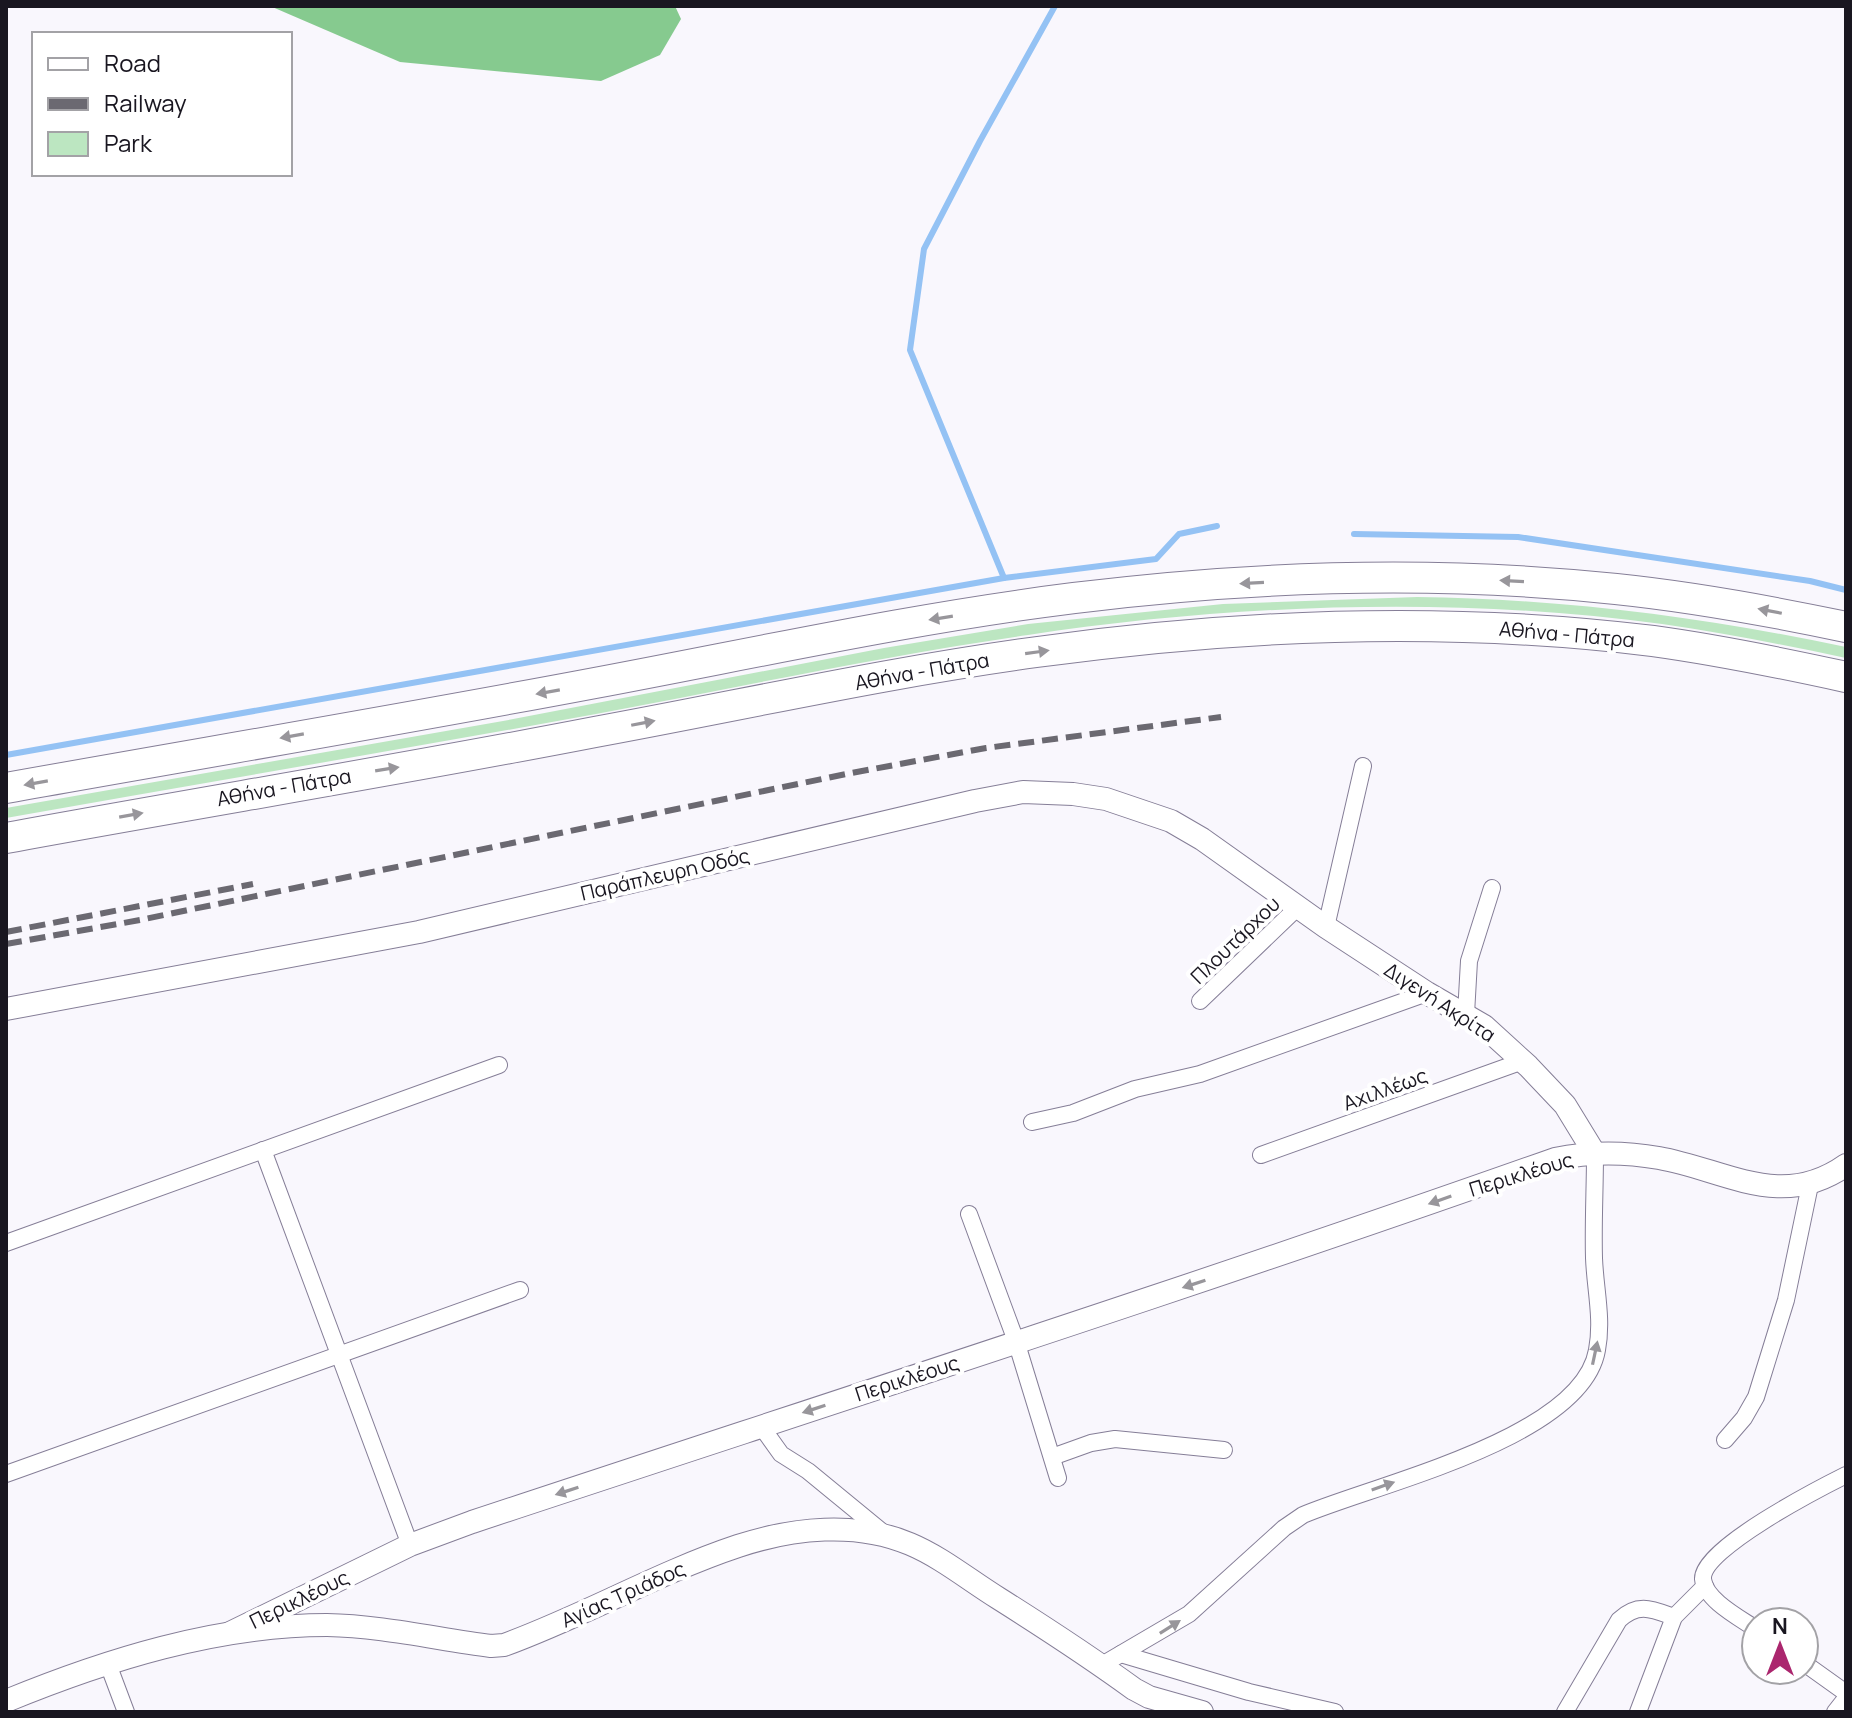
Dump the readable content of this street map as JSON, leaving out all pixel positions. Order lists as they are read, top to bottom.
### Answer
{
  "streets": {
    "highway": ["Αθήνα - Πάτρα"],
    "main road": [
      "Παράπλευρη Οδός",
      "Διγενή Ακρίτα",
      "Περικλέους",
      "Αγίας Τριάδος"
    ],
    "street": ["Πλουτάρχου", "Αχιλλέως"]
  },
  "crossings": [
    ["Παράπλευρη Οδός", "Πλουτάρχου"],
    ["Παράπλευρη Οδός", "Διγενή Ακρίτα"],
    ["Πλουτάρχου", "Διγενή Ακρίτα"],
    ["Διγενή Ακρίτα", "Αχιλλέως"],
    ["Διγενή Ακρίτα", "Περικλέους"],
    ["Περικλέους", "Αγίας Τριάδος"]
  ],
  "one_way": ["Περικλέους"],
  "legend": ["Road", "Railway", "Park"],
  "north": "top"
}
